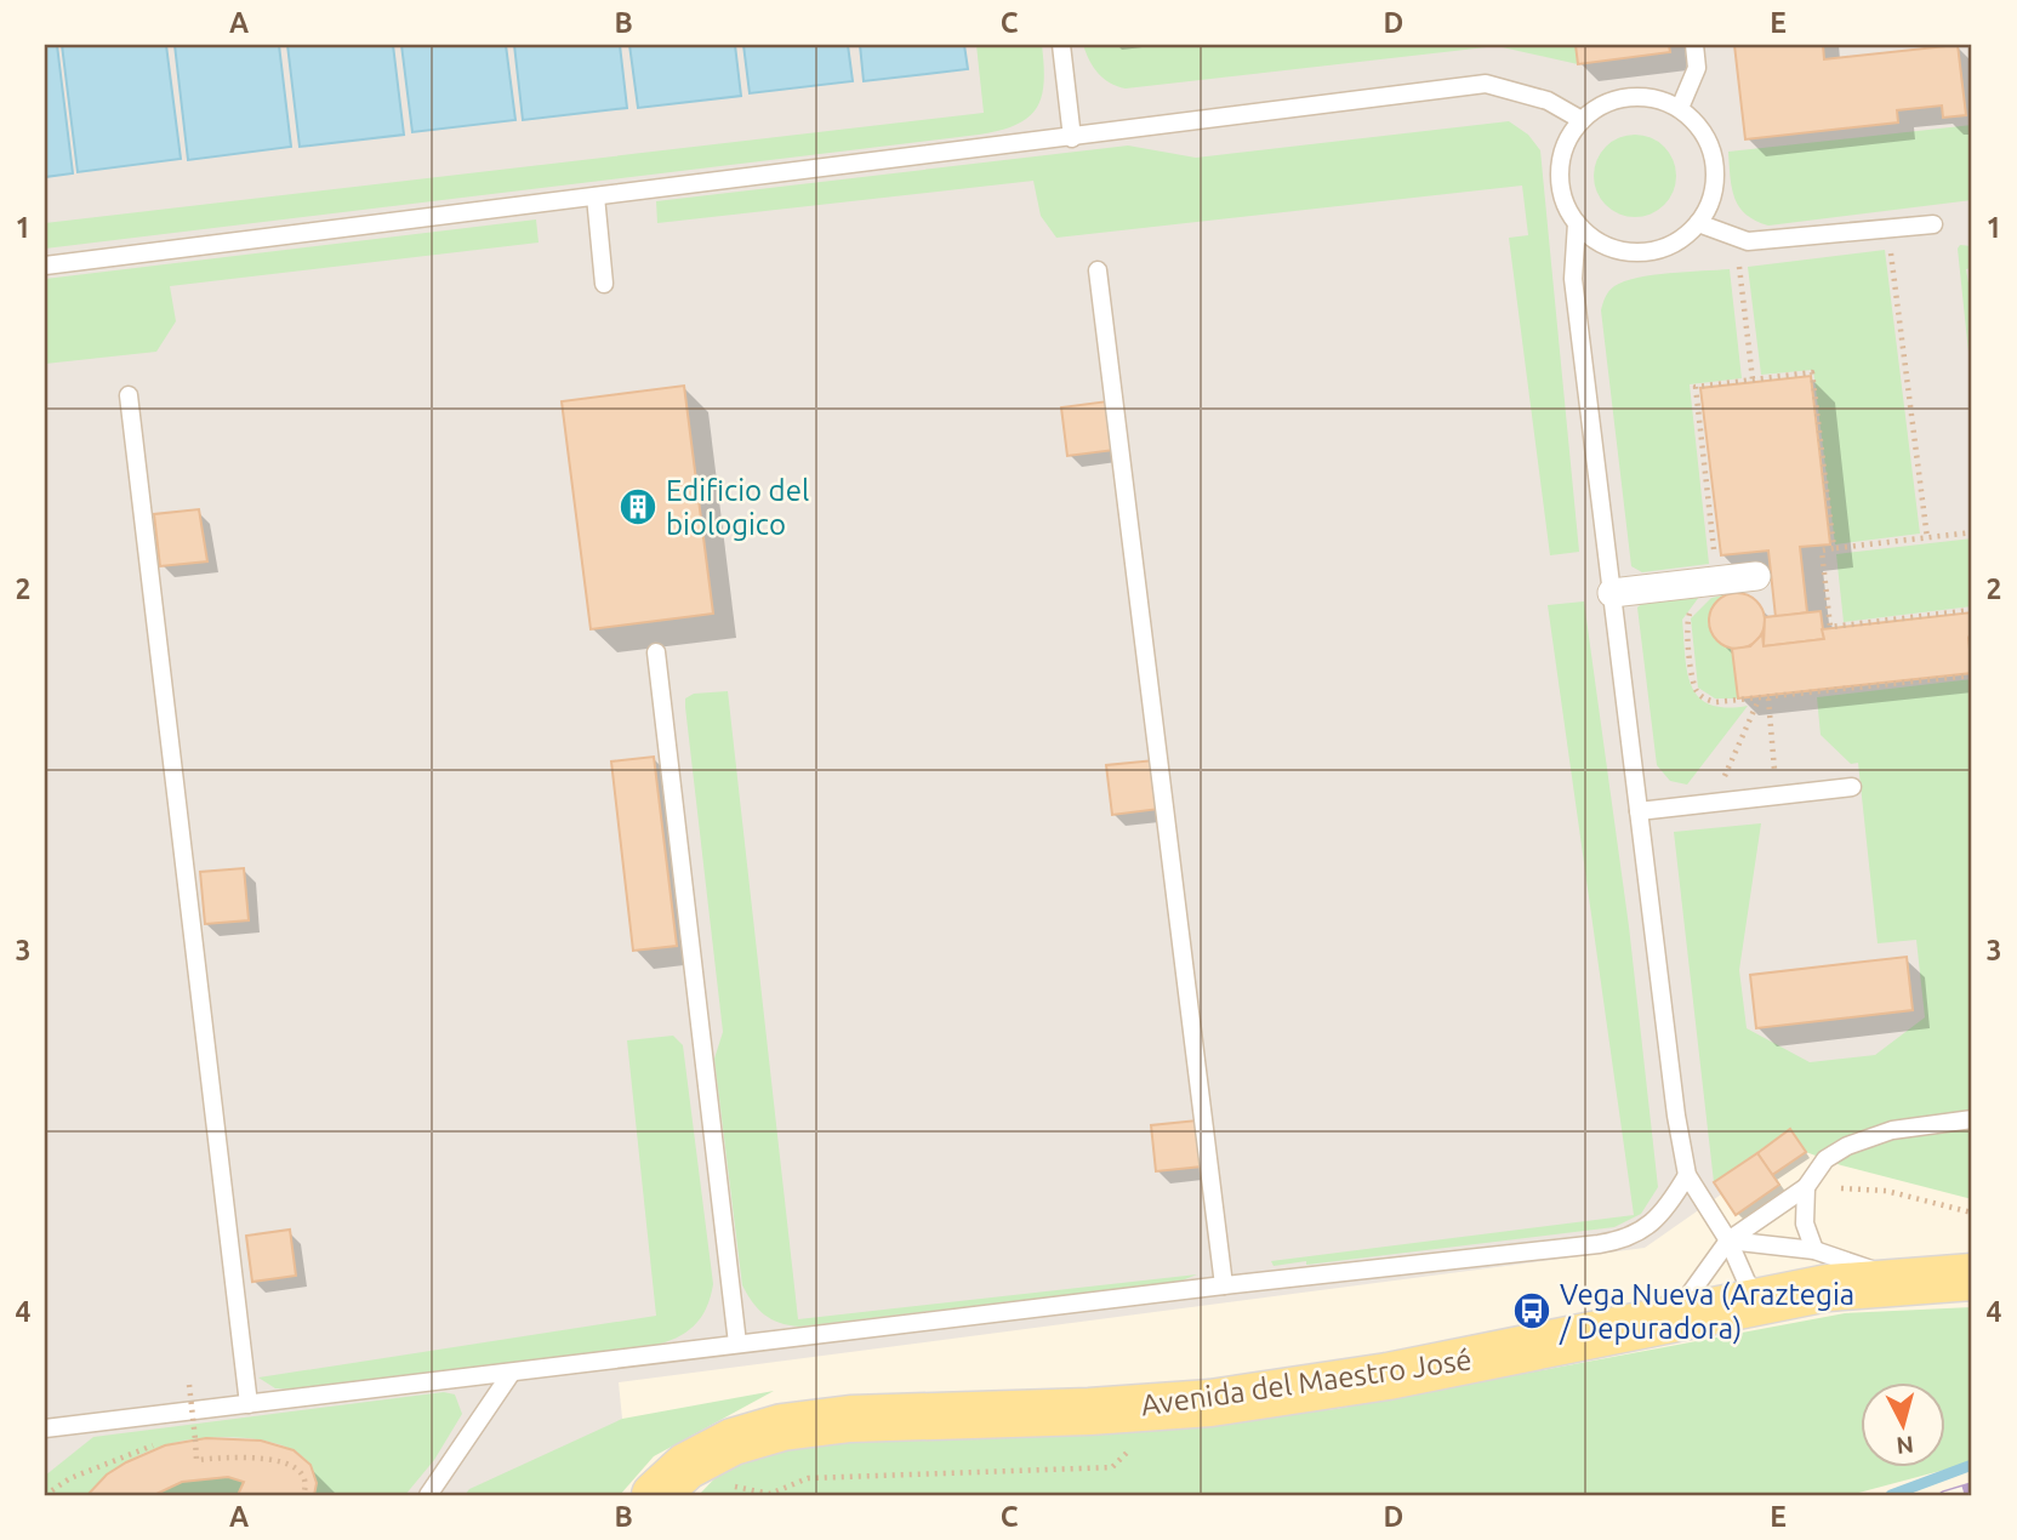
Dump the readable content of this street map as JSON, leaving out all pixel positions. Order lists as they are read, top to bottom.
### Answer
{
  "streets": {
    "main road": ["Avenida del Maestro José"]
  },
  "places": {
    "building": ["Edificio del biologico"],
    "bus stop": ["Vega Nueva (Araztegia / Depuradora)"]
  },
  "north": "bottom",
  "grid": {
    "columns": [
      "A",
      "B",
      "C",
      "D",
      "E"
    ],
    "rows": [
      "1",
      "2",
      "3",
      "4"
    ]
  }
}
